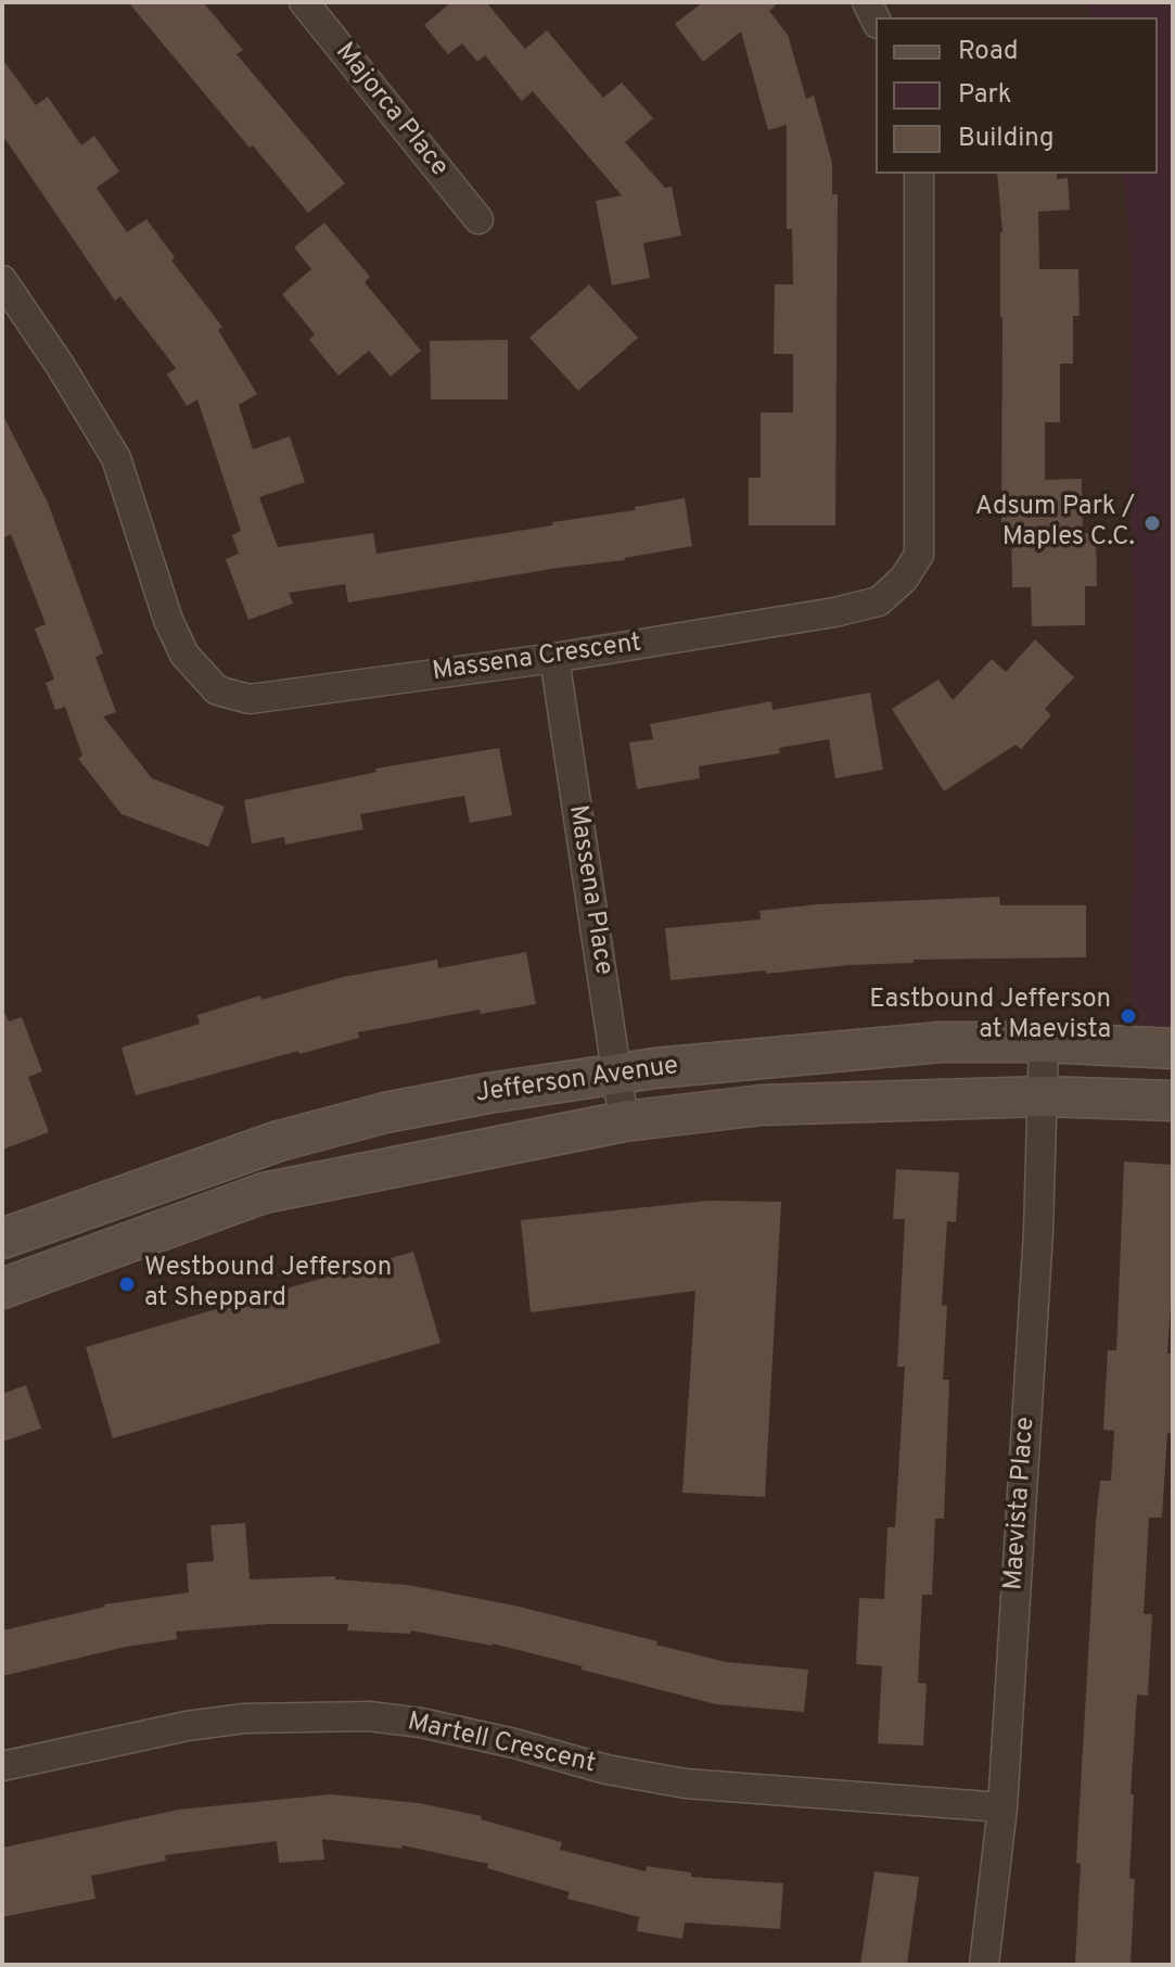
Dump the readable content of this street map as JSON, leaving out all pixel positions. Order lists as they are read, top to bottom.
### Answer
{
  "streets": {
    "street": [
      "Majorca Place",
      "Massena Crescent",
      "Massena Place",
      "Jefferson Avenue",
      "Maevista Place",
      "Martell Crescent"
    ]
  },
  "crossings": [
    ["Massena Crescent", "Massena Place"],
    ["Massena Place", "Jefferson Avenue"],
    ["Jefferson Avenue", "Maevista Place"],
    ["Maevista Place", "Martell Crescent"]
  ],
  "places": ["Adsum Park / Maples C.C.", "Eastbound Jefferson at Maevista", "Westbound Jefferson at Sheppard"],
  "legend": ["Road", "Park", "Building"]
}
